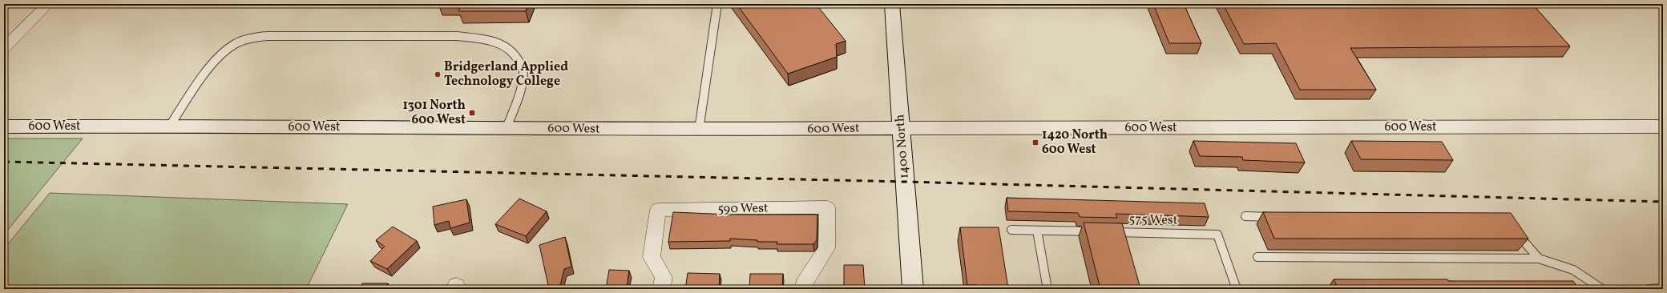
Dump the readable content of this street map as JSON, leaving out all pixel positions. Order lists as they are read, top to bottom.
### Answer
{
  "streets": {
    "main road": ["600 West", "1400 North"],
    "street": ["590 West"],
    "lane": ["575 West"]
  },
  "crossings": [
    ["600 West", "1400 North"]
  ],
  "places": {
    "other": ["Bridgerland Applied Technology College"],
    "transit": ["1301 North 600 West", "1420 North 600 West"]
  }
}
